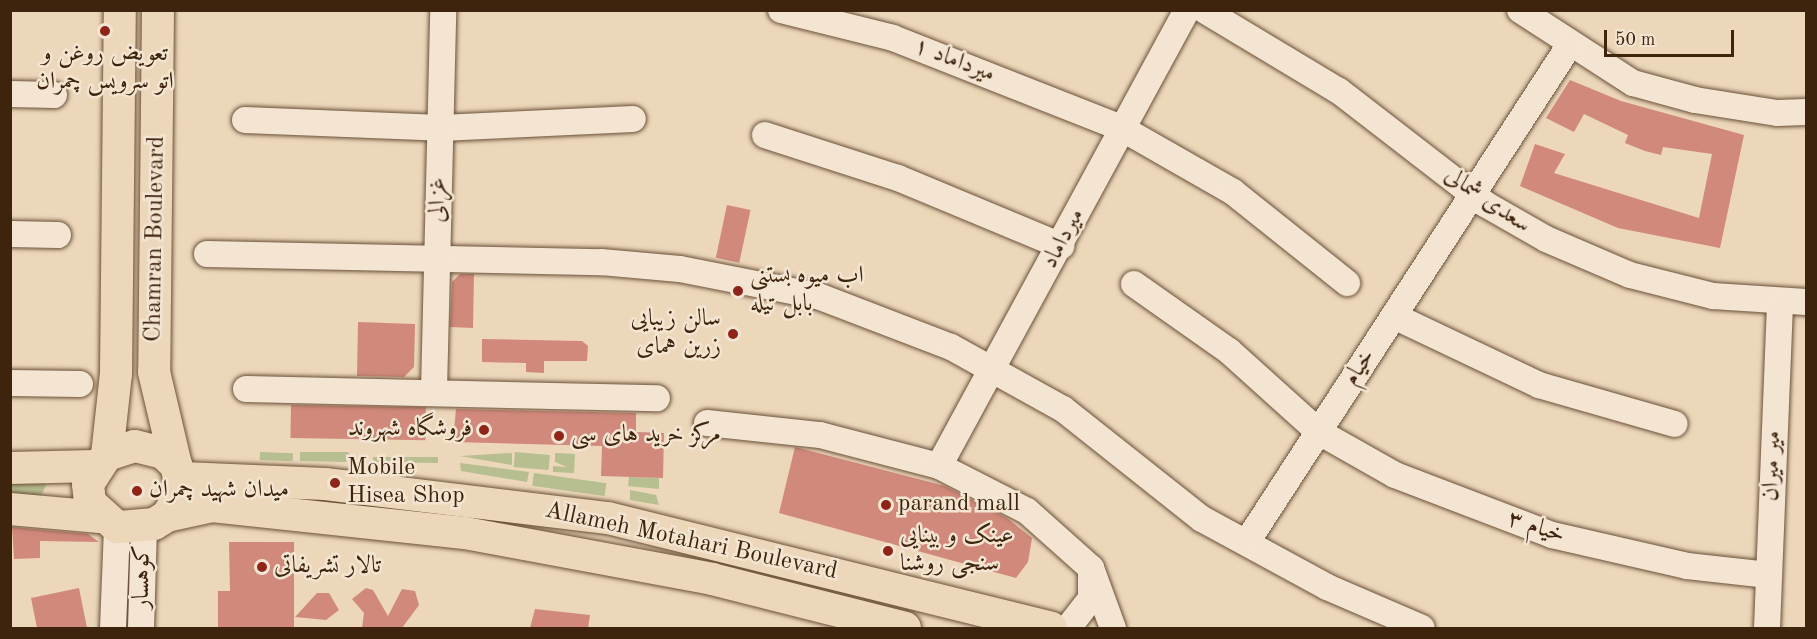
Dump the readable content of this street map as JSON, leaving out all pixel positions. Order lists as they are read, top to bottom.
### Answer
{
  "streets": {
    "main road": ["Chamran Boulevard", "Allameh Motahari Boulevard"],
    "street": [
      "میرداماد ۱",
      "غزالی",
      "سعدی شمالی",
      "میرداماد",
      "خیام",
      "میر میران",
      "خیام ۳",
      "کوهسار"
    ]
  },
  "crossings": [
    ["میرداماد ۱", "میرداماد"],
    ["سعدی شمالی", "خیام"],
    ["سعدی شمالی", "میر میران"],
    ["Chamran Boulevard", "Allameh Motahari Boulevard"],
    ["Chamran Boulevard", "کوهسار"],
    ["خیام", "خیام ۳"],
    ["میر میران", "خیام ۳"],
    ["Allameh Motahari Boulevard", "کوهسار"]
  ],
  "places": [
    "تعویض روغن و اتو سرویس چمران",
    "اب میوه بستنی بابل تیله",
    "سالن زیبایی زرین همای",
    "فروشگاه شهروند",
    "مرکز خرید های سی",
    "Mobile Hisea Shop",
    "میدان شهید چمران",
    "parand mall",
    "عینک و بینایی سنجی روشنا",
    "تالار تشریفاتی"
  ],
  "scale_bar": "50 m"
}
